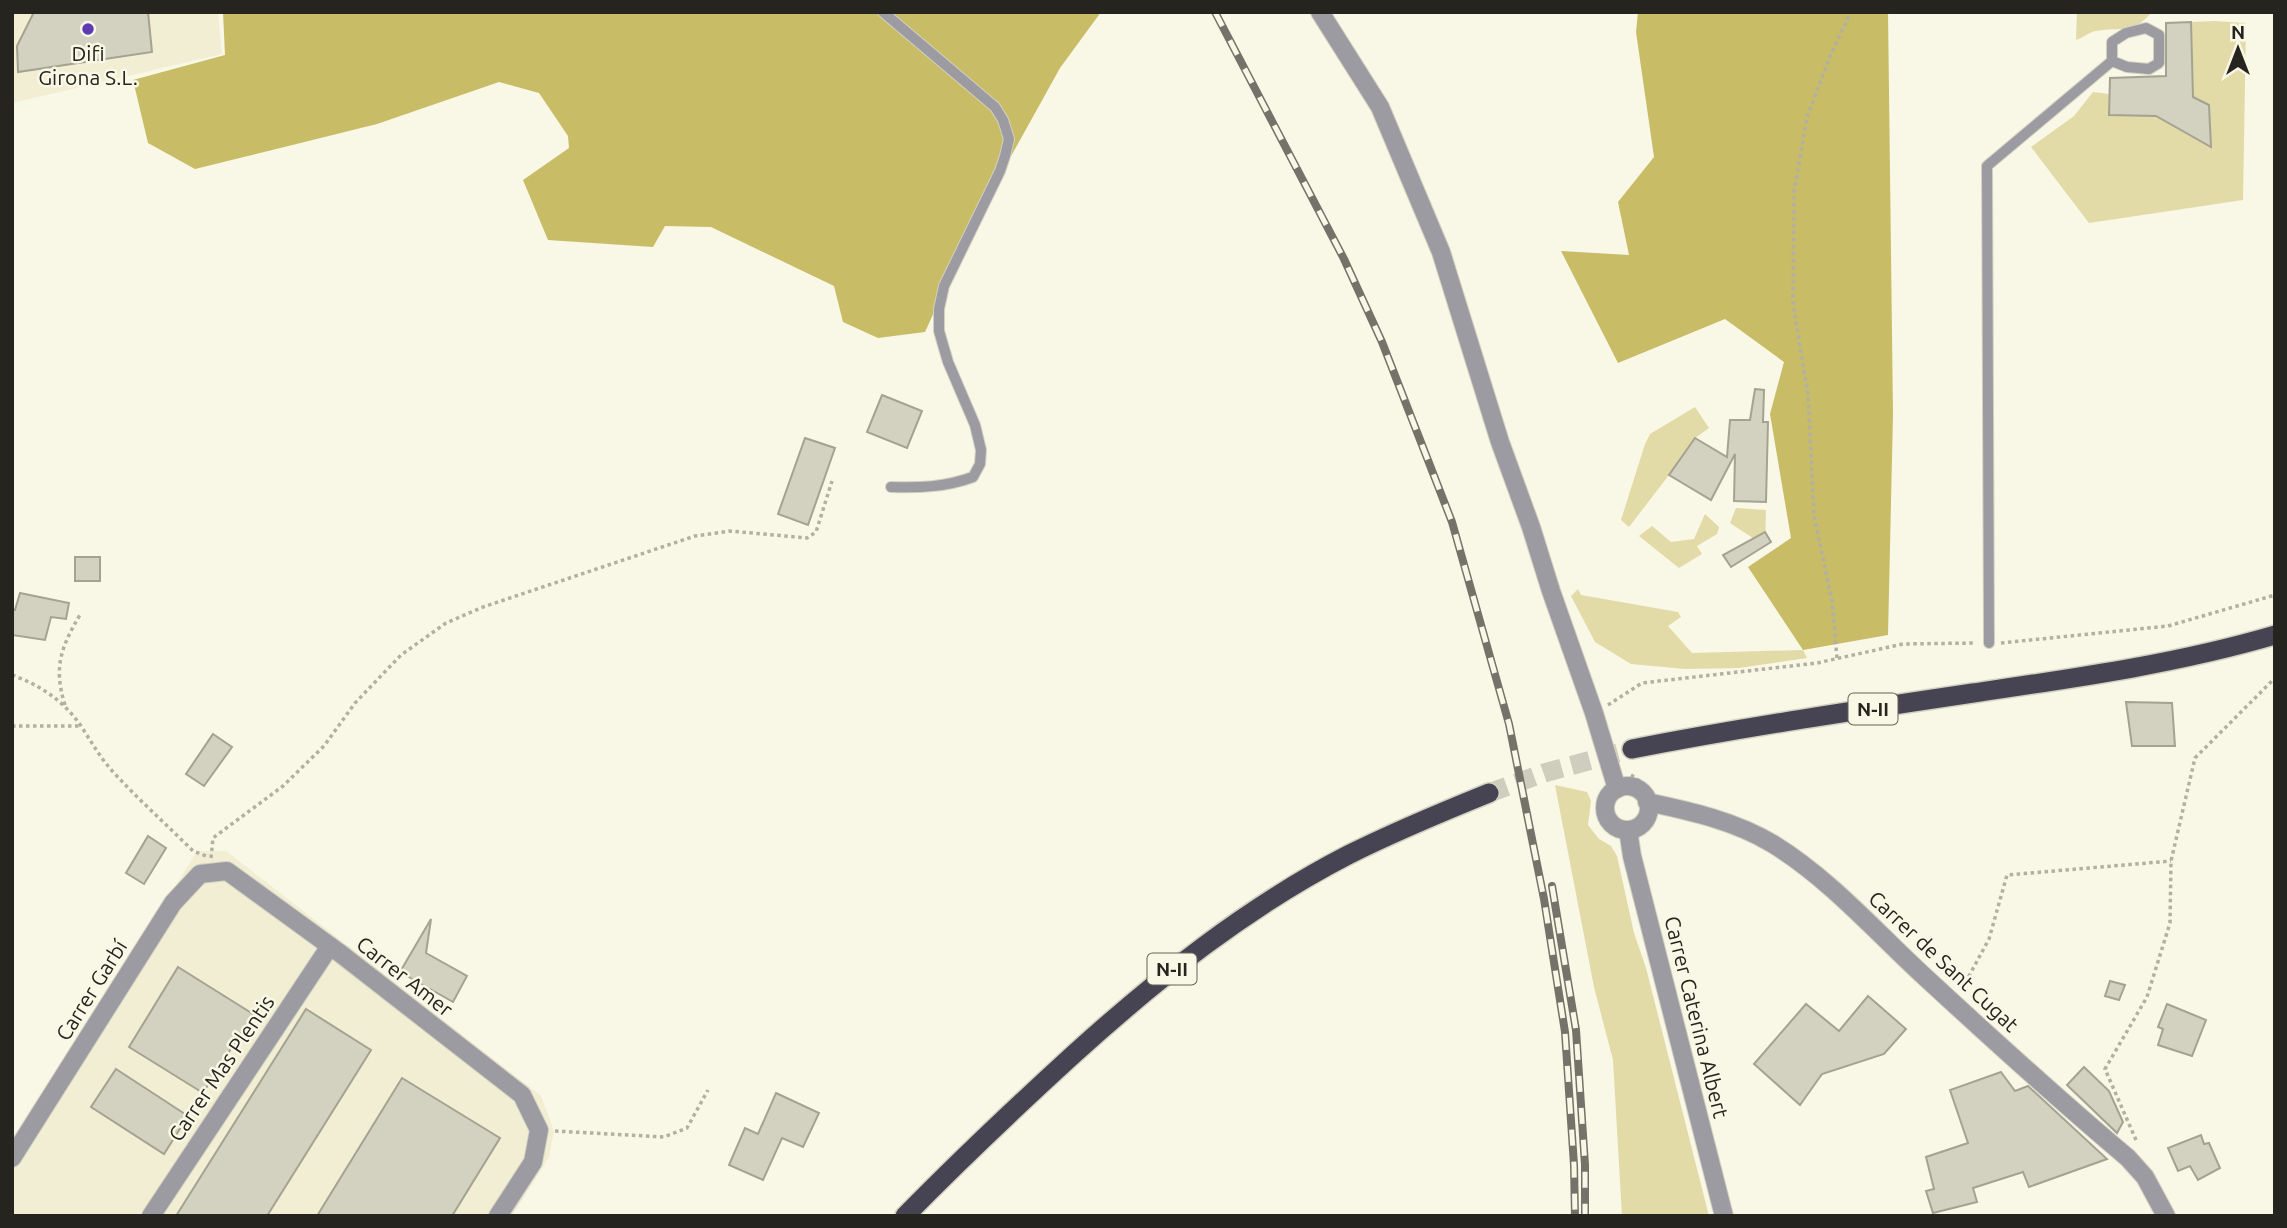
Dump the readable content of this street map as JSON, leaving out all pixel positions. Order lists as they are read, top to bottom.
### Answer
{
  "streets": {
    "highway": ["N-II"],
    "street": [
      "Carrer de Sant Cugat",
      "Carrer Amer",
      "Carrer Garbí",
      "Carrer Caterina Albert",
      "Carrer Mas Plentis"
    ]
  },
  "crossings": [
    ["Carrer de Sant Cugat", "Carrer Caterina Albert"],
    ["Carrer Amer", "Carrer Garbí"],
    ["Carrer Amer", "Carrer Mas Plentis"]
  ],
  "places": ["Difi Girona S.L."],
  "north": "top"
}
